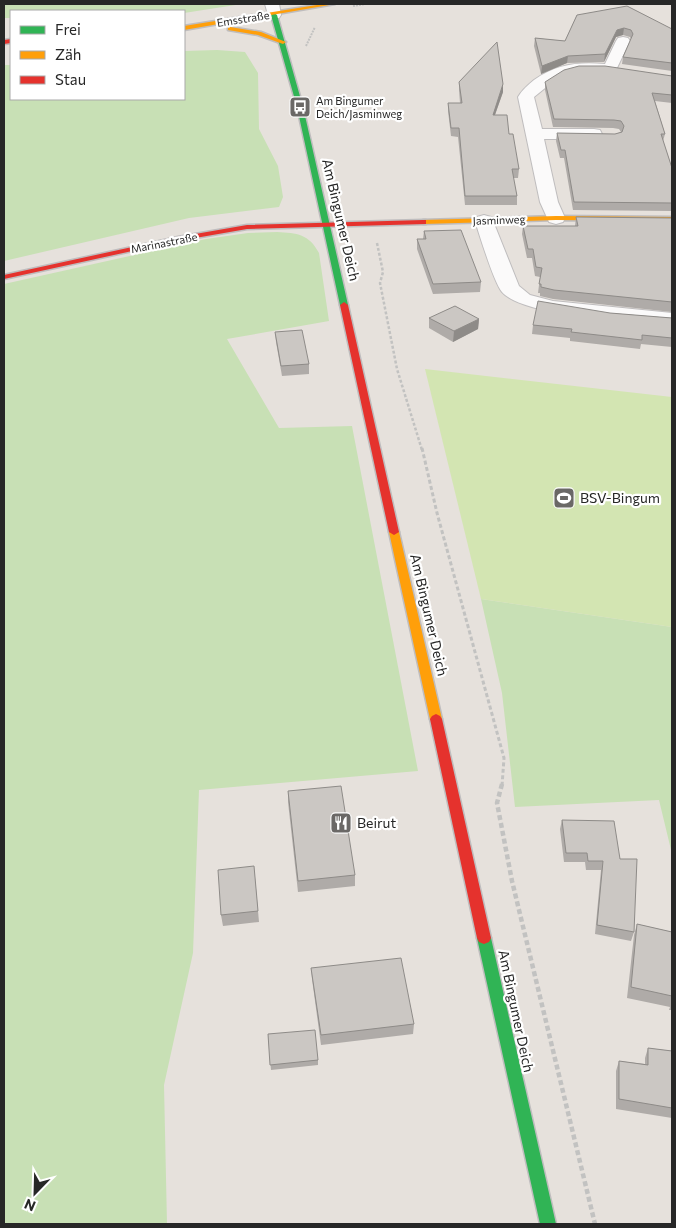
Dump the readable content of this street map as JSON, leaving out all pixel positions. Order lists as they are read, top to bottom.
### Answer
{
  "streets": {
    "main road": [
      "Emsstraße",
      "Am Bingumer Deich",
      "Jasminweg",
      "Marinastraße"
    ]
  },
  "crossings": [
    ["Emsstraße", "Am Bingumer Deich"],
    ["Am Bingumer Deich", "Jasminweg"],
    ["Am Bingumer Deich", "Marinastraße"],
    ["Jasminweg", "Marinastraße"]
  ],
  "places": {
    "bus stop": ["Am Bingumer Deich/Jasminweg"],
    "sports": ["BSV-Bingum"],
    "restaurant": ["Beirut"]
  },
  "legend": ["Frei", "Zäh", "Stau"],
  "north": "bottom left"
}
